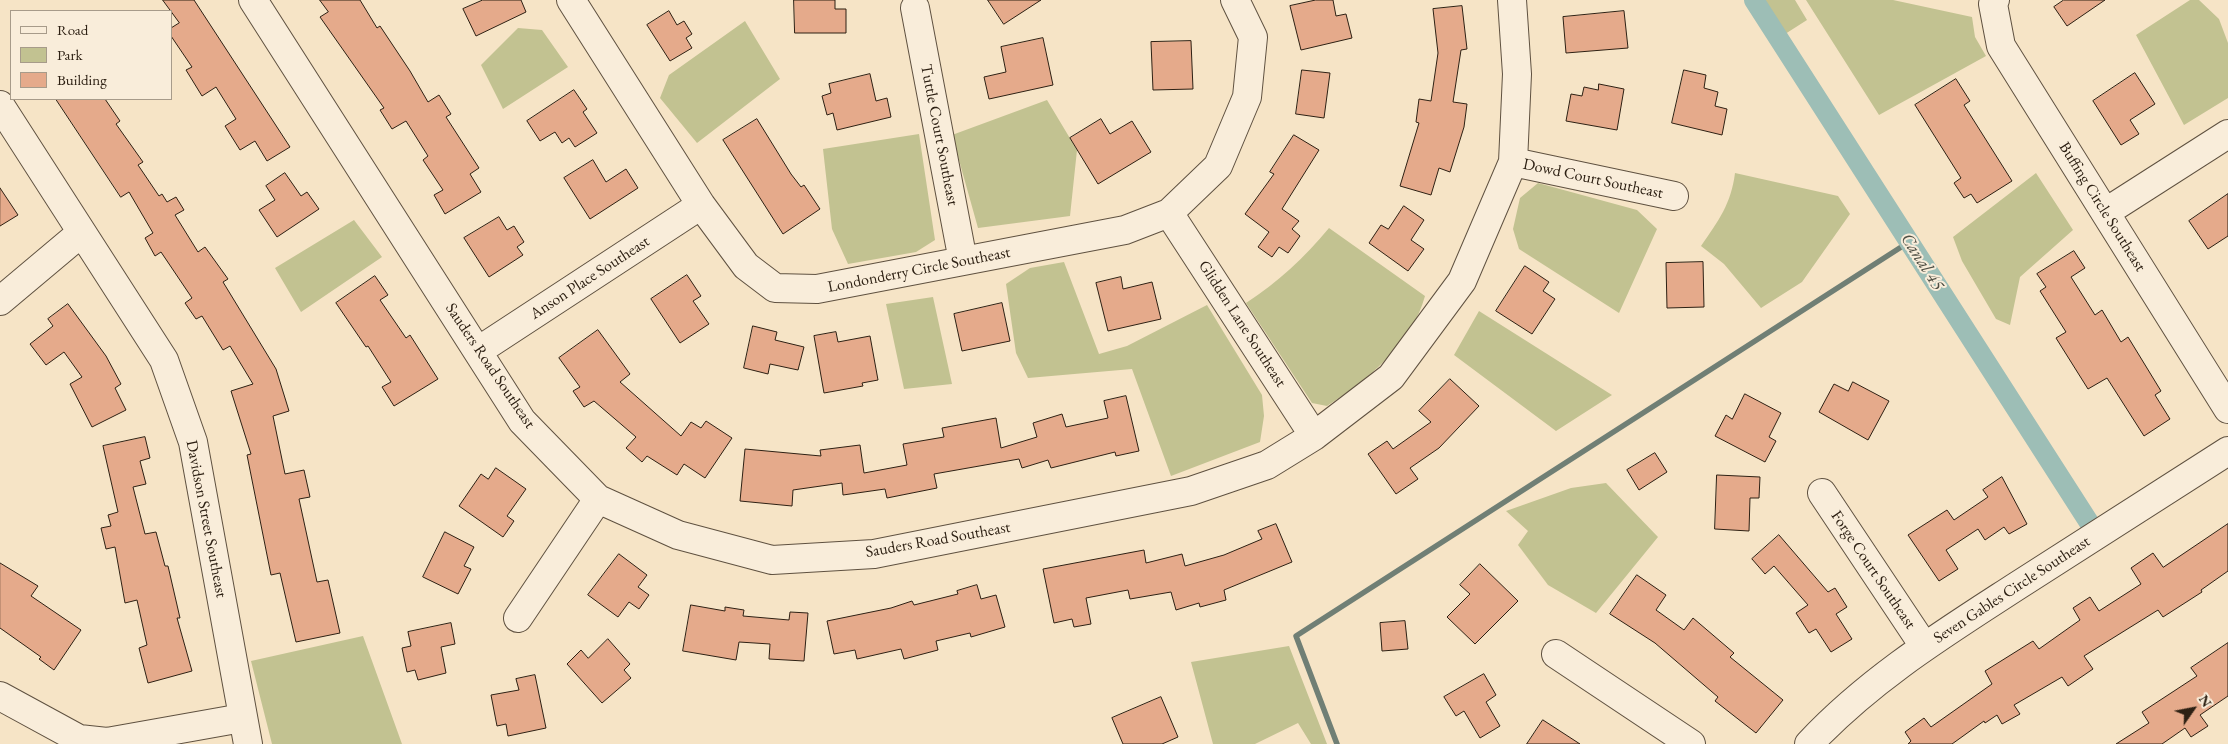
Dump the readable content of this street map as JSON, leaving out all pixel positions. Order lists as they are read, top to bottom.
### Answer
{
  "streets": {
    "street": [
      "Tuttle Court Southeast",
      "Dowd Court Southeast",
      "Buffing Circle Southeast",
      "Londonderry Circle Southeast",
      "Anson Place Southeast",
      "Glidden Lane Southeast",
      "Sauders Road Southeast",
      "Davidson Street Southeast",
      "Forge Court Southeast",
      "Seven Gables Circle Southeast"
    ]
  },
  "crossings": [
    ["Tuttle Court Southeast", "Londonderry Circle Southeast"],
    ["Dowd Court Southeast", "Sauders Road Southeast"],
    ["Londonderry Circle Southeast", "Anson Place Southeast"],
    ["Londonderry Circle Southeast", "Glidden Lane Southeast"],
    ["Anson Place Southeast", "Sauders Road Southeast"],
    ["Glidden Lane Southeast", "Sauders Road Southeast"],
    ["Forge Court Southeast", "Seven Gables Circle Southeast"]
  ],
  "water": ["Canal 45"],
  "legend": ["Road", "Park", "Building"],
  "north": "top right"
}
